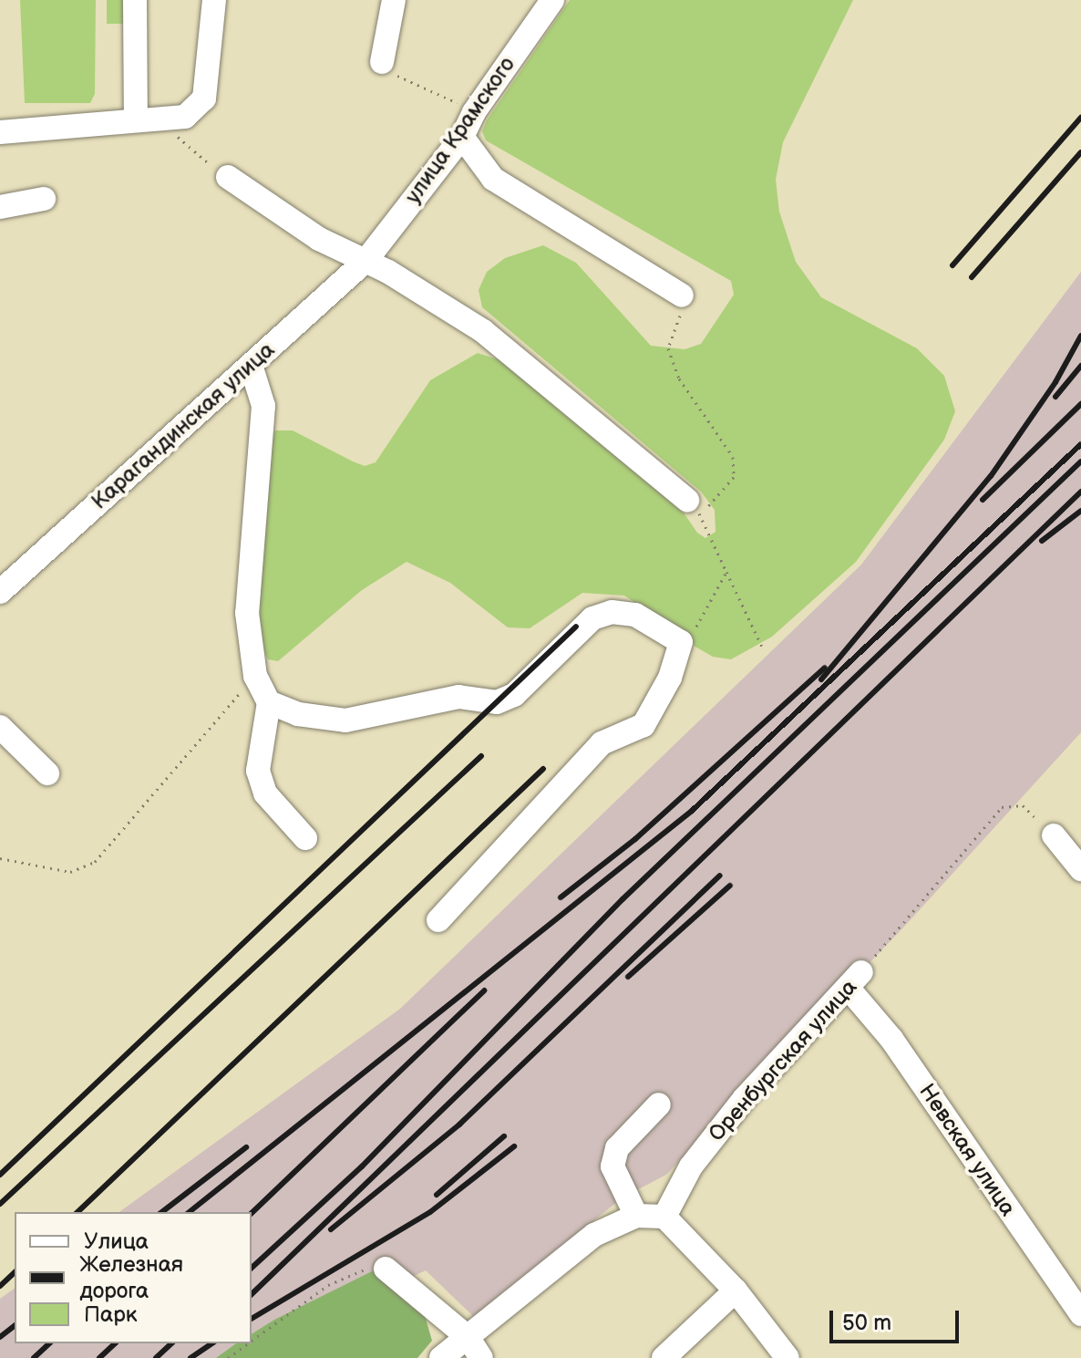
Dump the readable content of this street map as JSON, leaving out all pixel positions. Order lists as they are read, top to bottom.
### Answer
{
  "streets": {
    "street": [
      "улица Крамского",
      "Карагандинская улица",
      "Оренбургская улица",
      "Невская улица"
    ]
  },
  "crossings": [
    ["улица Крамского", "Карагандинская улица"],
    ["Оренбургская улица", "Невская улица"]
  ],
  "legend": ["Улица", "Железная дорога", "Парк"],
  "scale_bar": "50 m"
}
